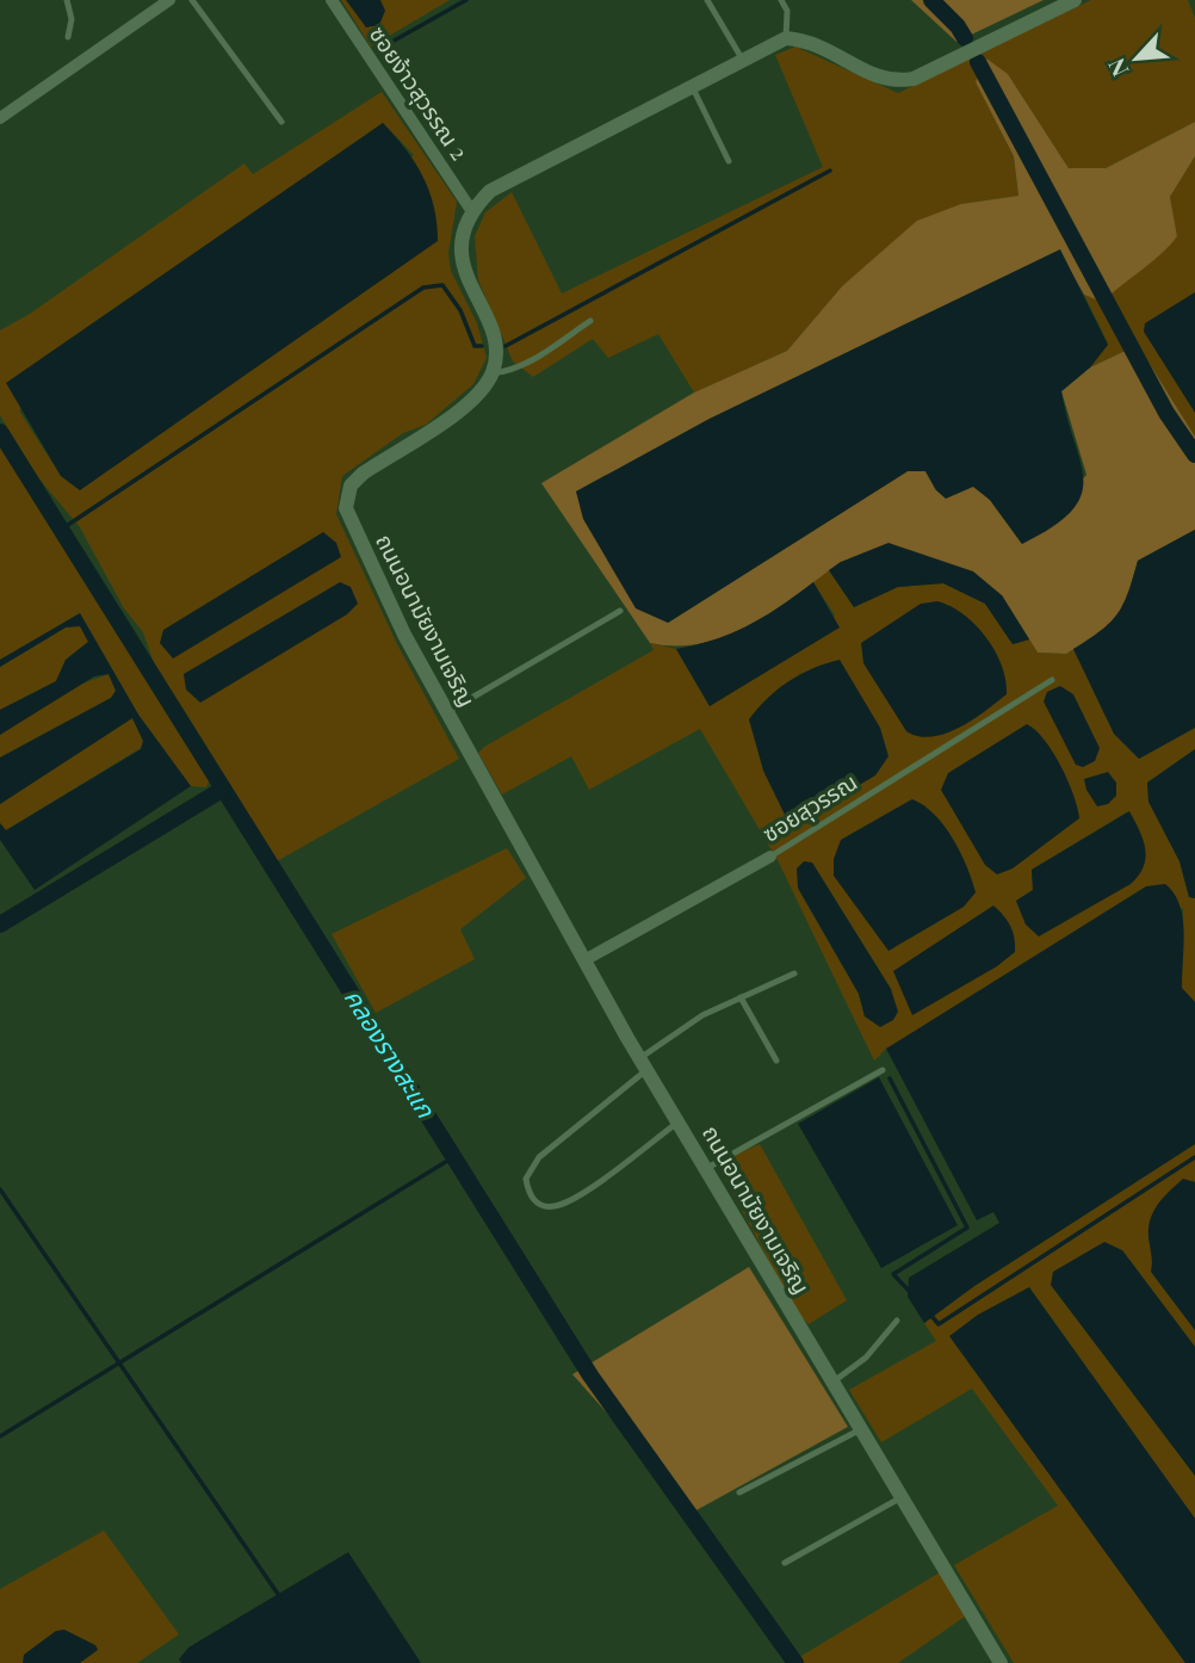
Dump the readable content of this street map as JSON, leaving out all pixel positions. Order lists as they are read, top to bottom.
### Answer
{
  "streets": {
    "street": ["ซอยง้าวสุวรรณ 2", "ถนนอนามัยงามเจริญ", "ซอยสุวรรณ"]
  },
  "crossings": [
    ["ถนนอนามัยงามเจริญ", "ซอยสุวรรณ"]
  ],
  "water": ["คลองรางสะแก"],
  "north": "bottom left"
}
